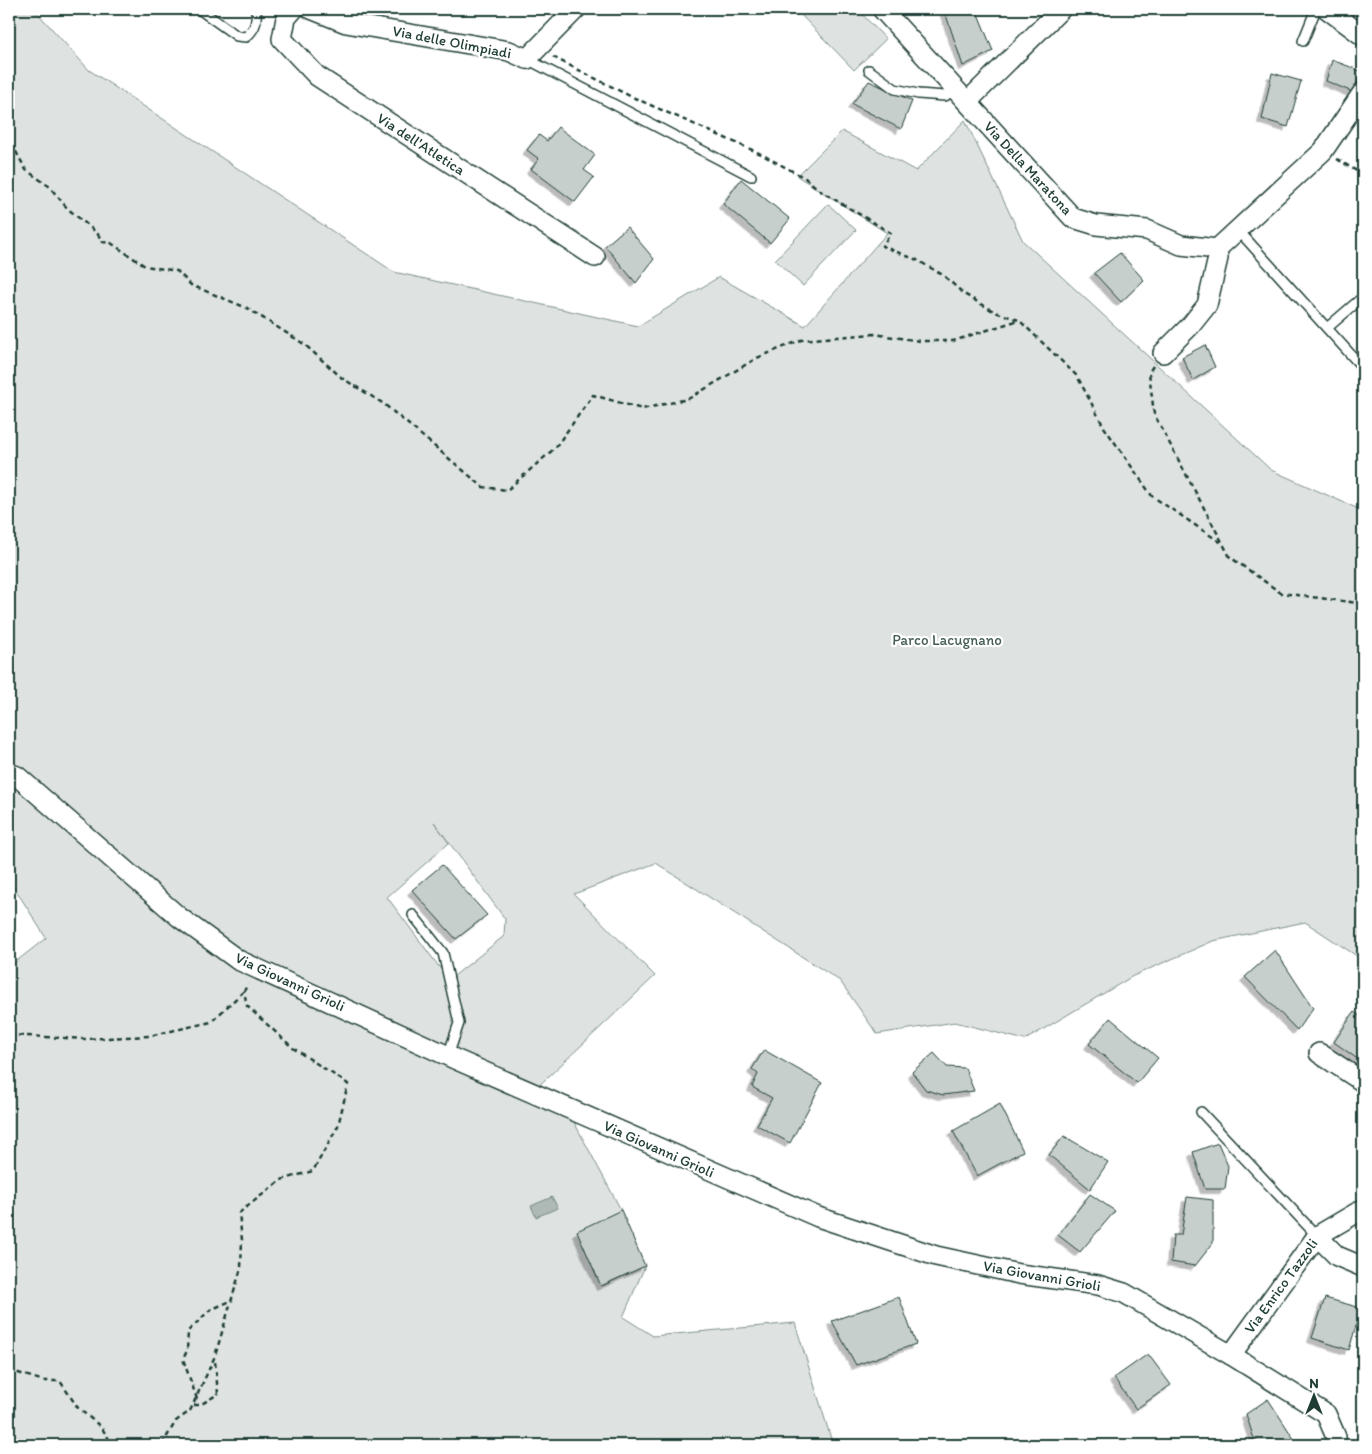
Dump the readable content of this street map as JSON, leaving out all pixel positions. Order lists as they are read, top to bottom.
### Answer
{
  "streets": {
    "street": [
      "Via delle Olimpiadi",
      "Via dell'Atletica",
      "Via Della Maratona",
      "Via Giovanni Grioli",
      "Via Enrico Tazzoli"
    ]
  },
  "crossings": [
    ["Via Giovanni Grioli", "Via Enrico Tazzoli"]
  ],
  "parks": ["Parco Lacugnano"],
  "north": "top"
}
